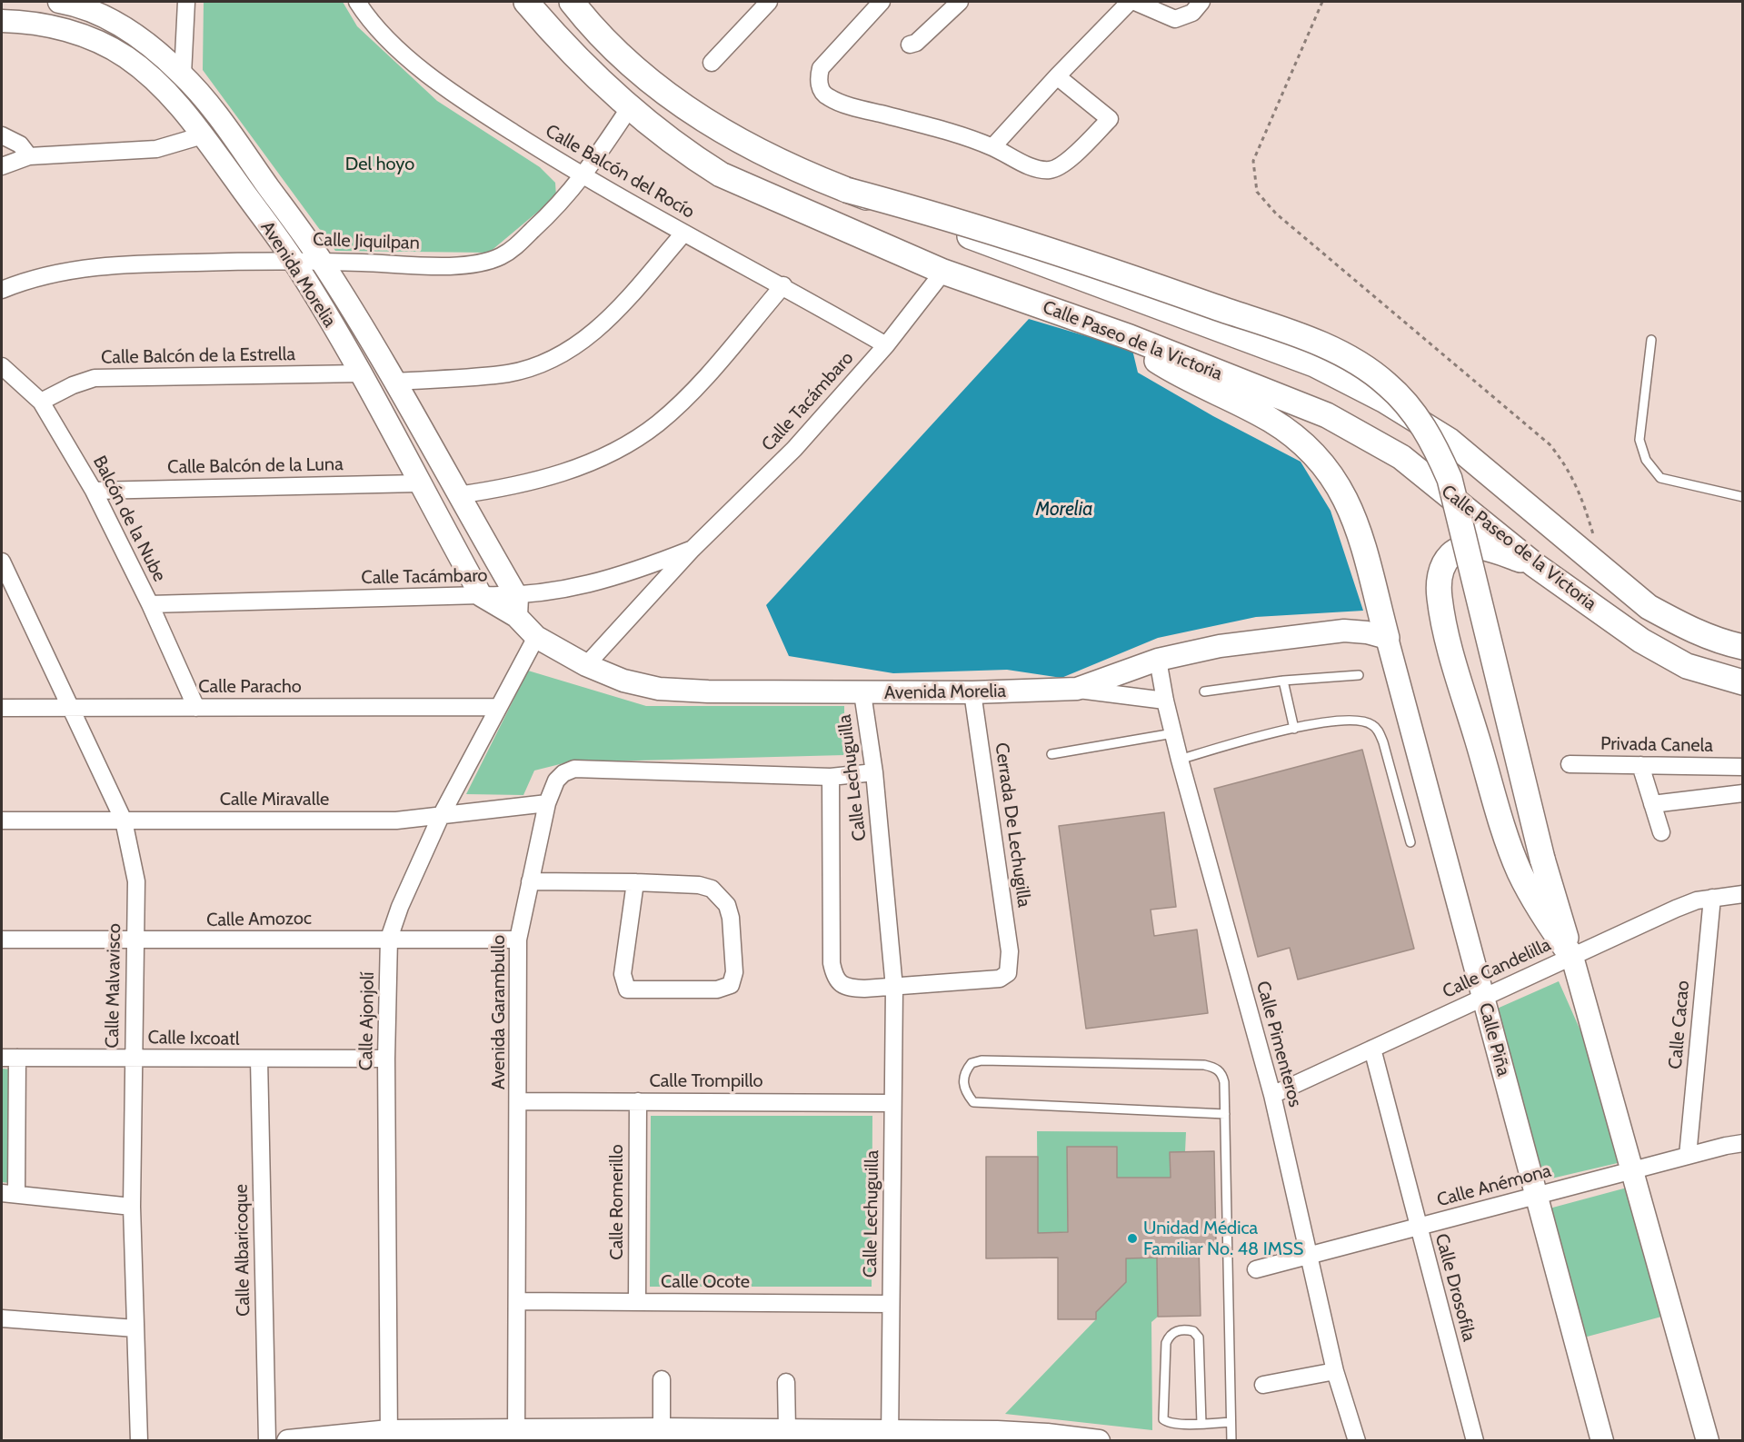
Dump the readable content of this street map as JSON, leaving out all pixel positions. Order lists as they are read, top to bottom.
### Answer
{
  "streets": {
    "main road": ["Avenida Morelia", "Calle Paseo de la Victoria", "Calle Piña"],
    "street": [
      "Calle Balcón del Rocío",
      "Calle Jiquilpan",
      "Calle Balcón de la Estrella",
      "Calle Tacámbaro",
      "Calle Balcón de la Luna",
      "Balcón de la Nube",
      "Calle Paracho",
      "Privada Canela",
      "Calle Lechuguilla",
      "Calle Miravalle",
      "Cerrada De Lechugilla",
      "Calle Amozoc",
      "Calle Candelilla",
      "Calle Malvavisco",
      "Avenida Garambullo",
      "Calle Ajonjolí",
      "Calle Cacao",
      "Calle Ixcoatl",
      "Calle Pimenteros",
      "Calle Trompillo",
      "Calle Anémona",
      "Calle Romerillo",
      "Calle Albaricoque",
      "Calle Ocote",
      "Calle Drosofila"
    ]
  },
  "crossings": [
    ["Calle Balcón del Rocío", "Calle Jiquilpan"],
    ["Calle Balcón del Rocío", "Calle Tacámbaro"],
    ["Calle Jiquilpan", "Avenida Morelia"],
    ["Calle Jiquilpan", "Calle Paseo de la Victoria"],
    ["Avenida Morelia", "Calle Balcón de la Estrella"],
    ["Avenida Morelia", "Calle Tacámbaro"],
    ["Avenida Morelia", "Calle Balcón de la Luna"],
    ["Avenida Morelia", "Calle Lechuguilla"],
    ["Avenida Morelia", "Cerrada De Lechugilla"],
    ["Avenida Morelia", "Calle Ajonjolí"],
    ["Avenida Morelia", "Calle Piña"],
    ["Avenida Morelia", "Calle Pimenteros"],
    ["Calle Paseo de la Victoria", "Calle Tacámbaro"],
    ["Calle Balcón de la Estrella", "Balcón de la Nube"],
    ["Calle Tacámbaro", "Balcón de la Nube"],
    ["Calle Balcón de la Luna", "Balcón de la Nube"],
    ["Balcón de la Nube", "Calle Paracho"],
    ["Calle Paracho", "Calle Malvavisco"],
    ["Calle Paracho", "Calle Ajonjolí"],
    ["Calle Lechuguilla", "Cerrada De Lechugilla"],
    ["Calle Lechuguilla", "Avenida Garambullo"],
    ["Calle Lechuguilla", "Calle Trompillo"],
    ["Calle Lechuguilla", "Calle Ocote"],
    ["Calle Miravalle", "Calle Malvavisco"],
    ["Calle Miravalle", "Avenida Garambullo"],
    ["Calle Miravalle", "Calle Ajonjolí"],
    ["Calle Amozoc", "Calle Malvavisco"],
    ["Calle Amozoc", "Avenida Garambullo"],
    ["Calle Amozoc", "Calle Ajonjolí"],
    ["Calle Candelilla", "Calle Cacao"],
    ["Calle Candelilla", "Calle Piña"],
    ["Calle Candelilla", "Calle Pimenteros"],
    ["Calle Candelilla", "Calle Drosofila"],
    ["Calle Malvavisco", "Calle Ixcoatl"],
    ["Avenida Garambullo", "Calle Trompillo"],
    ["Avenida Garambullo", "Calle Ocote"],
    ["Calle Ajonjolí", "Calle Ixcoatl"],
    ["Calle Cacao", "Calle Anémona"],
    ["Calle Ixcoatl", "Calle Albaricoque"],
    ["Calle Piña", "Calle Anémona"],
    ["Calle Pimenteros", "Calle Anémona"],
    ["Calle Trompillo", "Calle Romerillo"],
    ["Calle Anémona", "Calle Drosofila"],
    ["Calle Romerillo", "Calle Ocote"]
  ],
  "water": ["Morelia"],
  "parks": ["Del hoyo"],
  "places": ["Unidad Médica Familiar No. 48 IMSS"]
}
